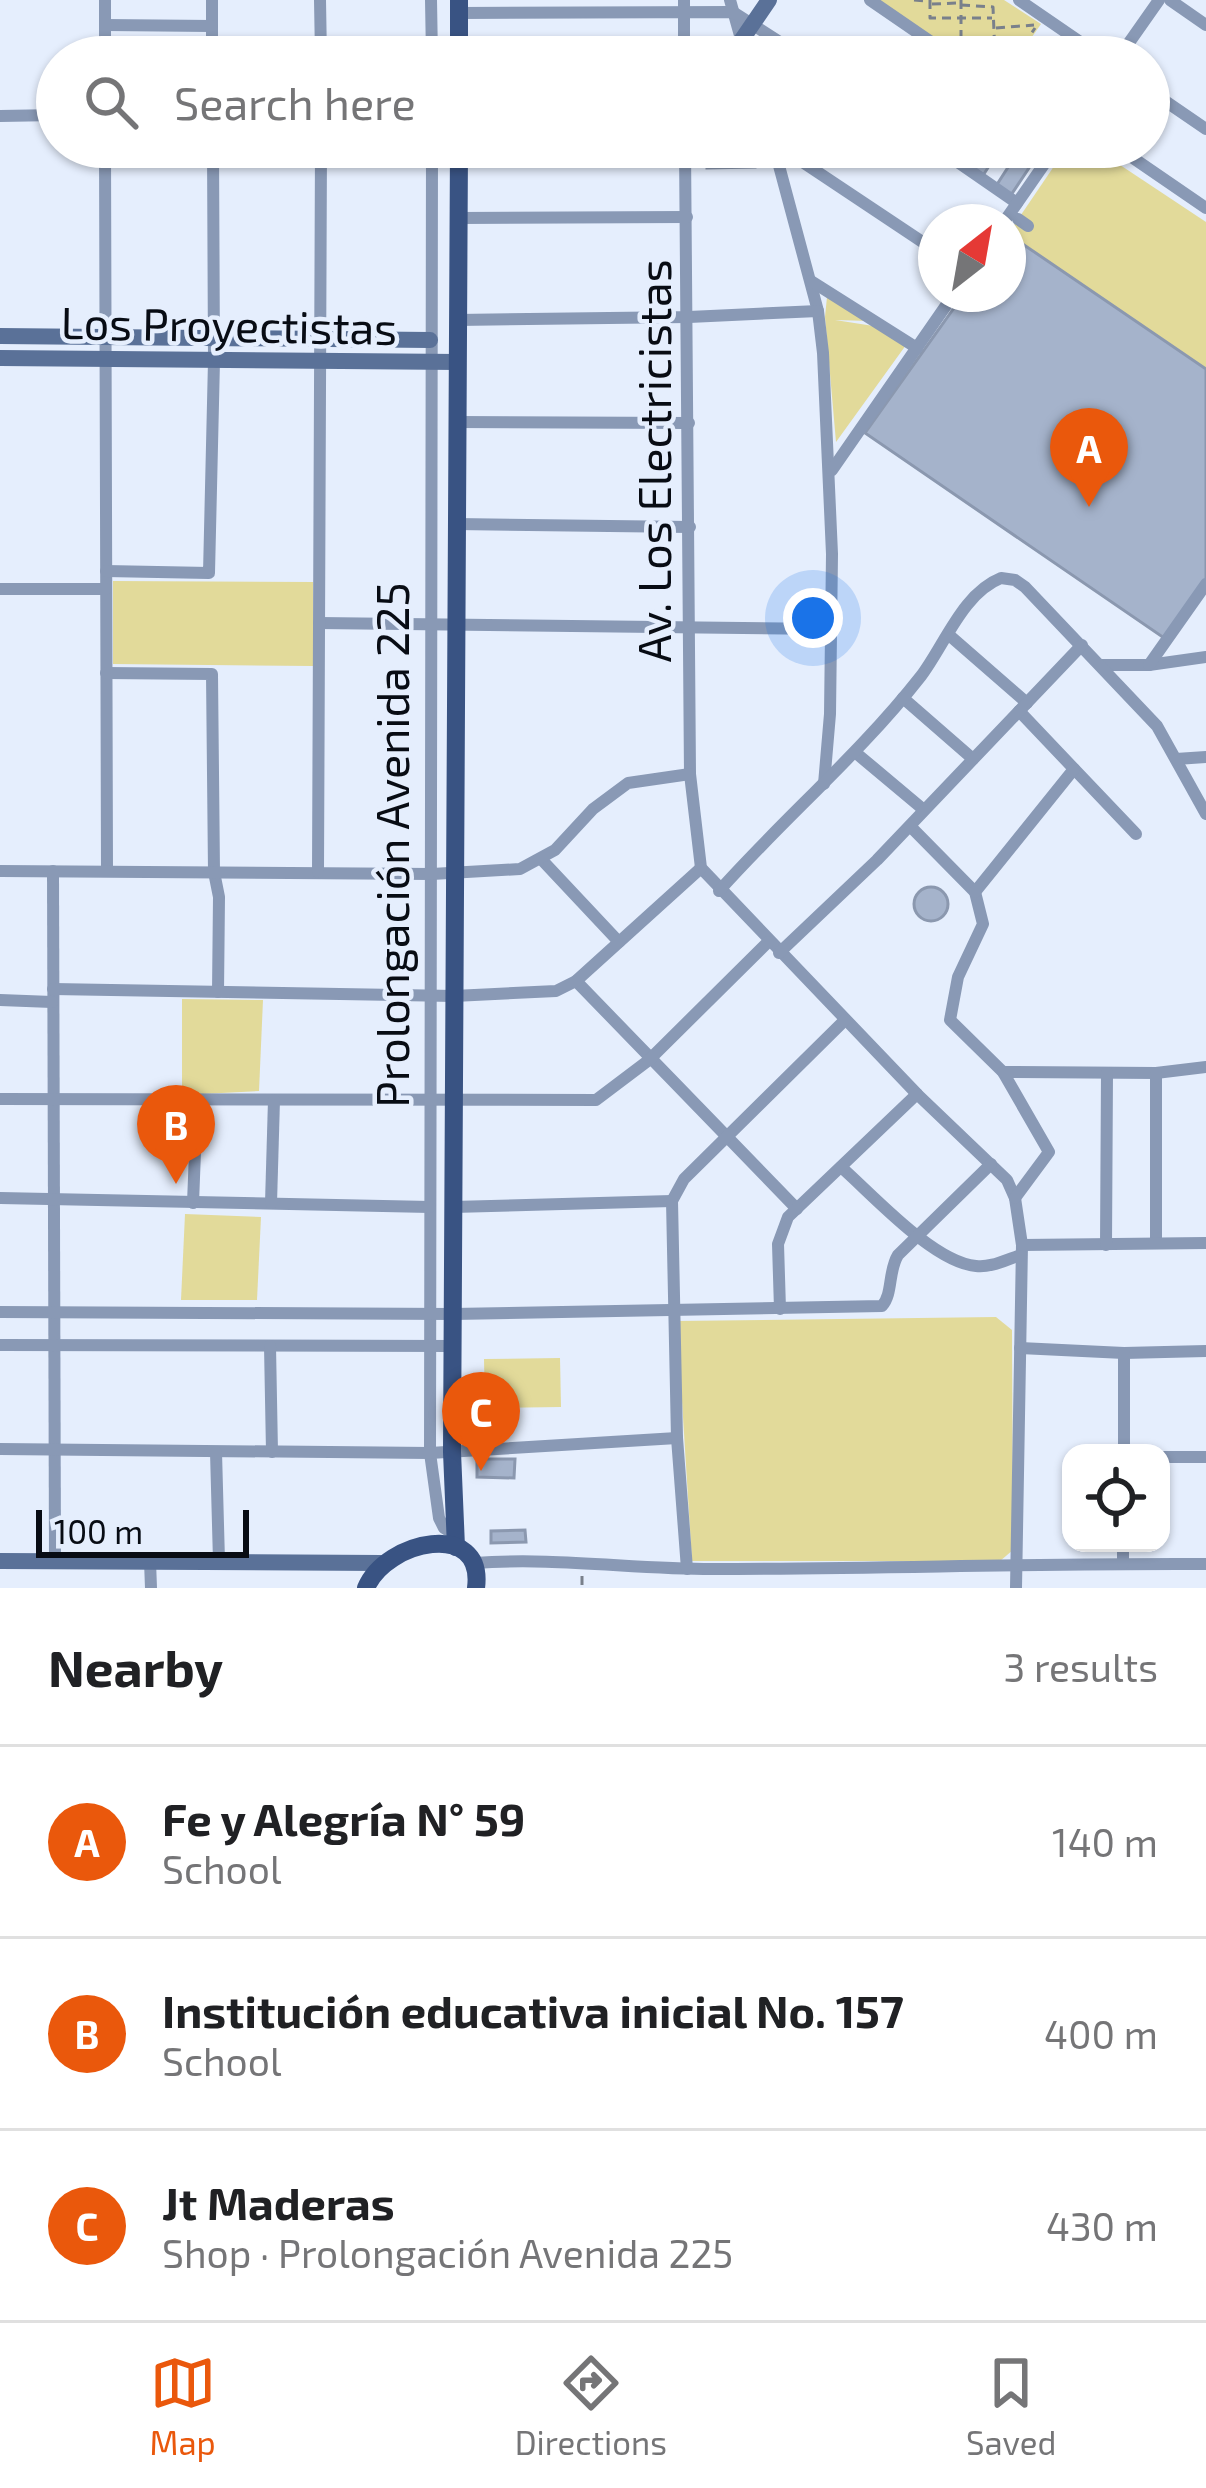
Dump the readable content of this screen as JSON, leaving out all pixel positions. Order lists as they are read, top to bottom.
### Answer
{
  "streets": {
    "main road": ["Prolongación Avenida 225"],
    "street": ["Los Proyectistas", "Av. Los Electricistas"]
  },
  "crossings": [
    ["Los Proyectistas", "Prolongación Avenida 225"]
  ],
  "scale_bar": "100 m",
  "north": "top right",
  "page": {
    "search": "Search here",
    "pins": ["A", "B", "C"],
    "scale": "100 m",
    "heading": ["Nearby", "3 results"],
    "list": [
      {
        "mark": "A",
        "name": "Fe y Alegría N° 59",
        "note": "School",
        "value": "140 m"
      },
      {
        "mark": "B",
        "name": "Institución educativa inicial No. 157",
        "note": "School",
        "value": "400 m"
      },
      {
        "mark": "C",
        "name": "Jt Maderas",
        "note": "Shop · Prolongación Avenida 225",
        "value": "430 m"
      }
    ],
    "nav": ["Map", "Directions", "Saved"]
  }
}
